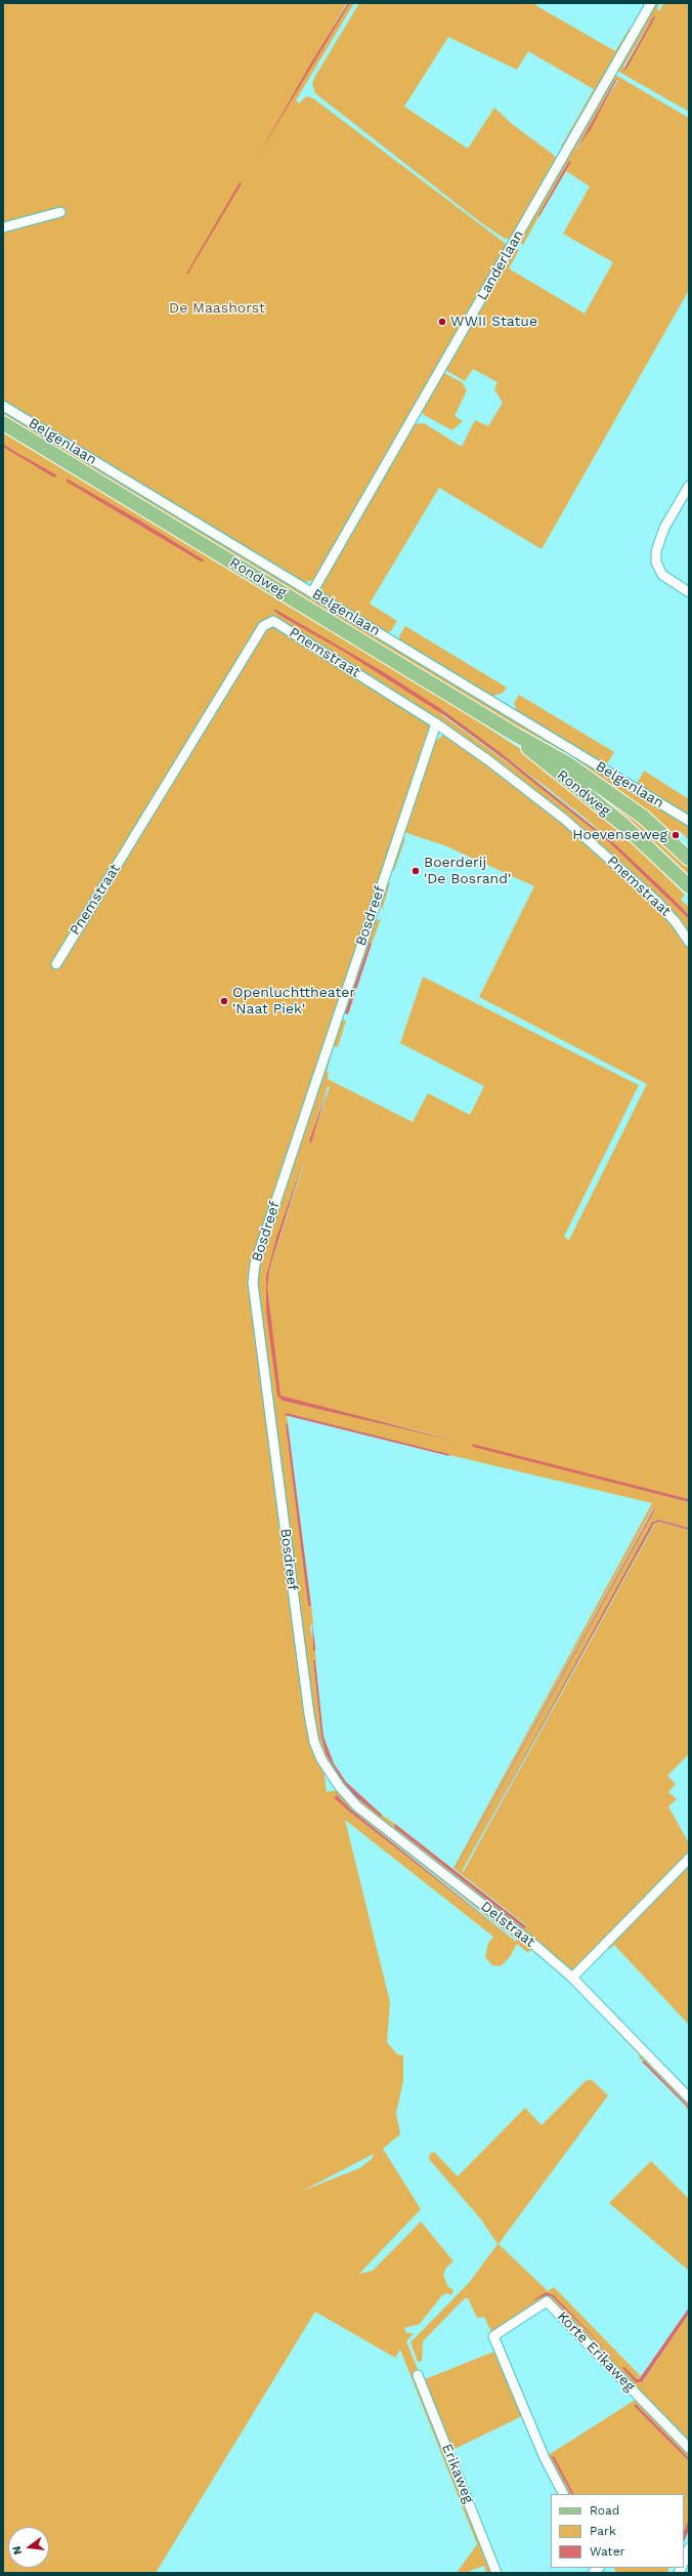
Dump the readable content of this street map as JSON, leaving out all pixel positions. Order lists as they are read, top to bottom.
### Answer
{
  "streets": {
    "main road": ["Rondweg"],
    "street": [
      "Landerlaan",
      "Belgenlaan",
      "Pnemstraat",
      "Bosdreef",
      "Delstraat",
      "Korte Erikaweg",
      "Erikaweg"
    ]
  },
  "crossings": [
    ["Landerlaan", "Belgenlaan"],
    ["Pnemstraat", "Bosdreef"],
    ["Bosdreef", "Delstraat"]
  ],
  "parks": ["De Maashorst"],
  "places": [
    "WWII Statue",
    "Hoevenseweg",
    "Boerderij 'De Bosrand'",
    "Openluchttheater 'Naat Piek'"
  ],
  "legend": ["Road", "Park", "Water"],
  "north": "left"
}
